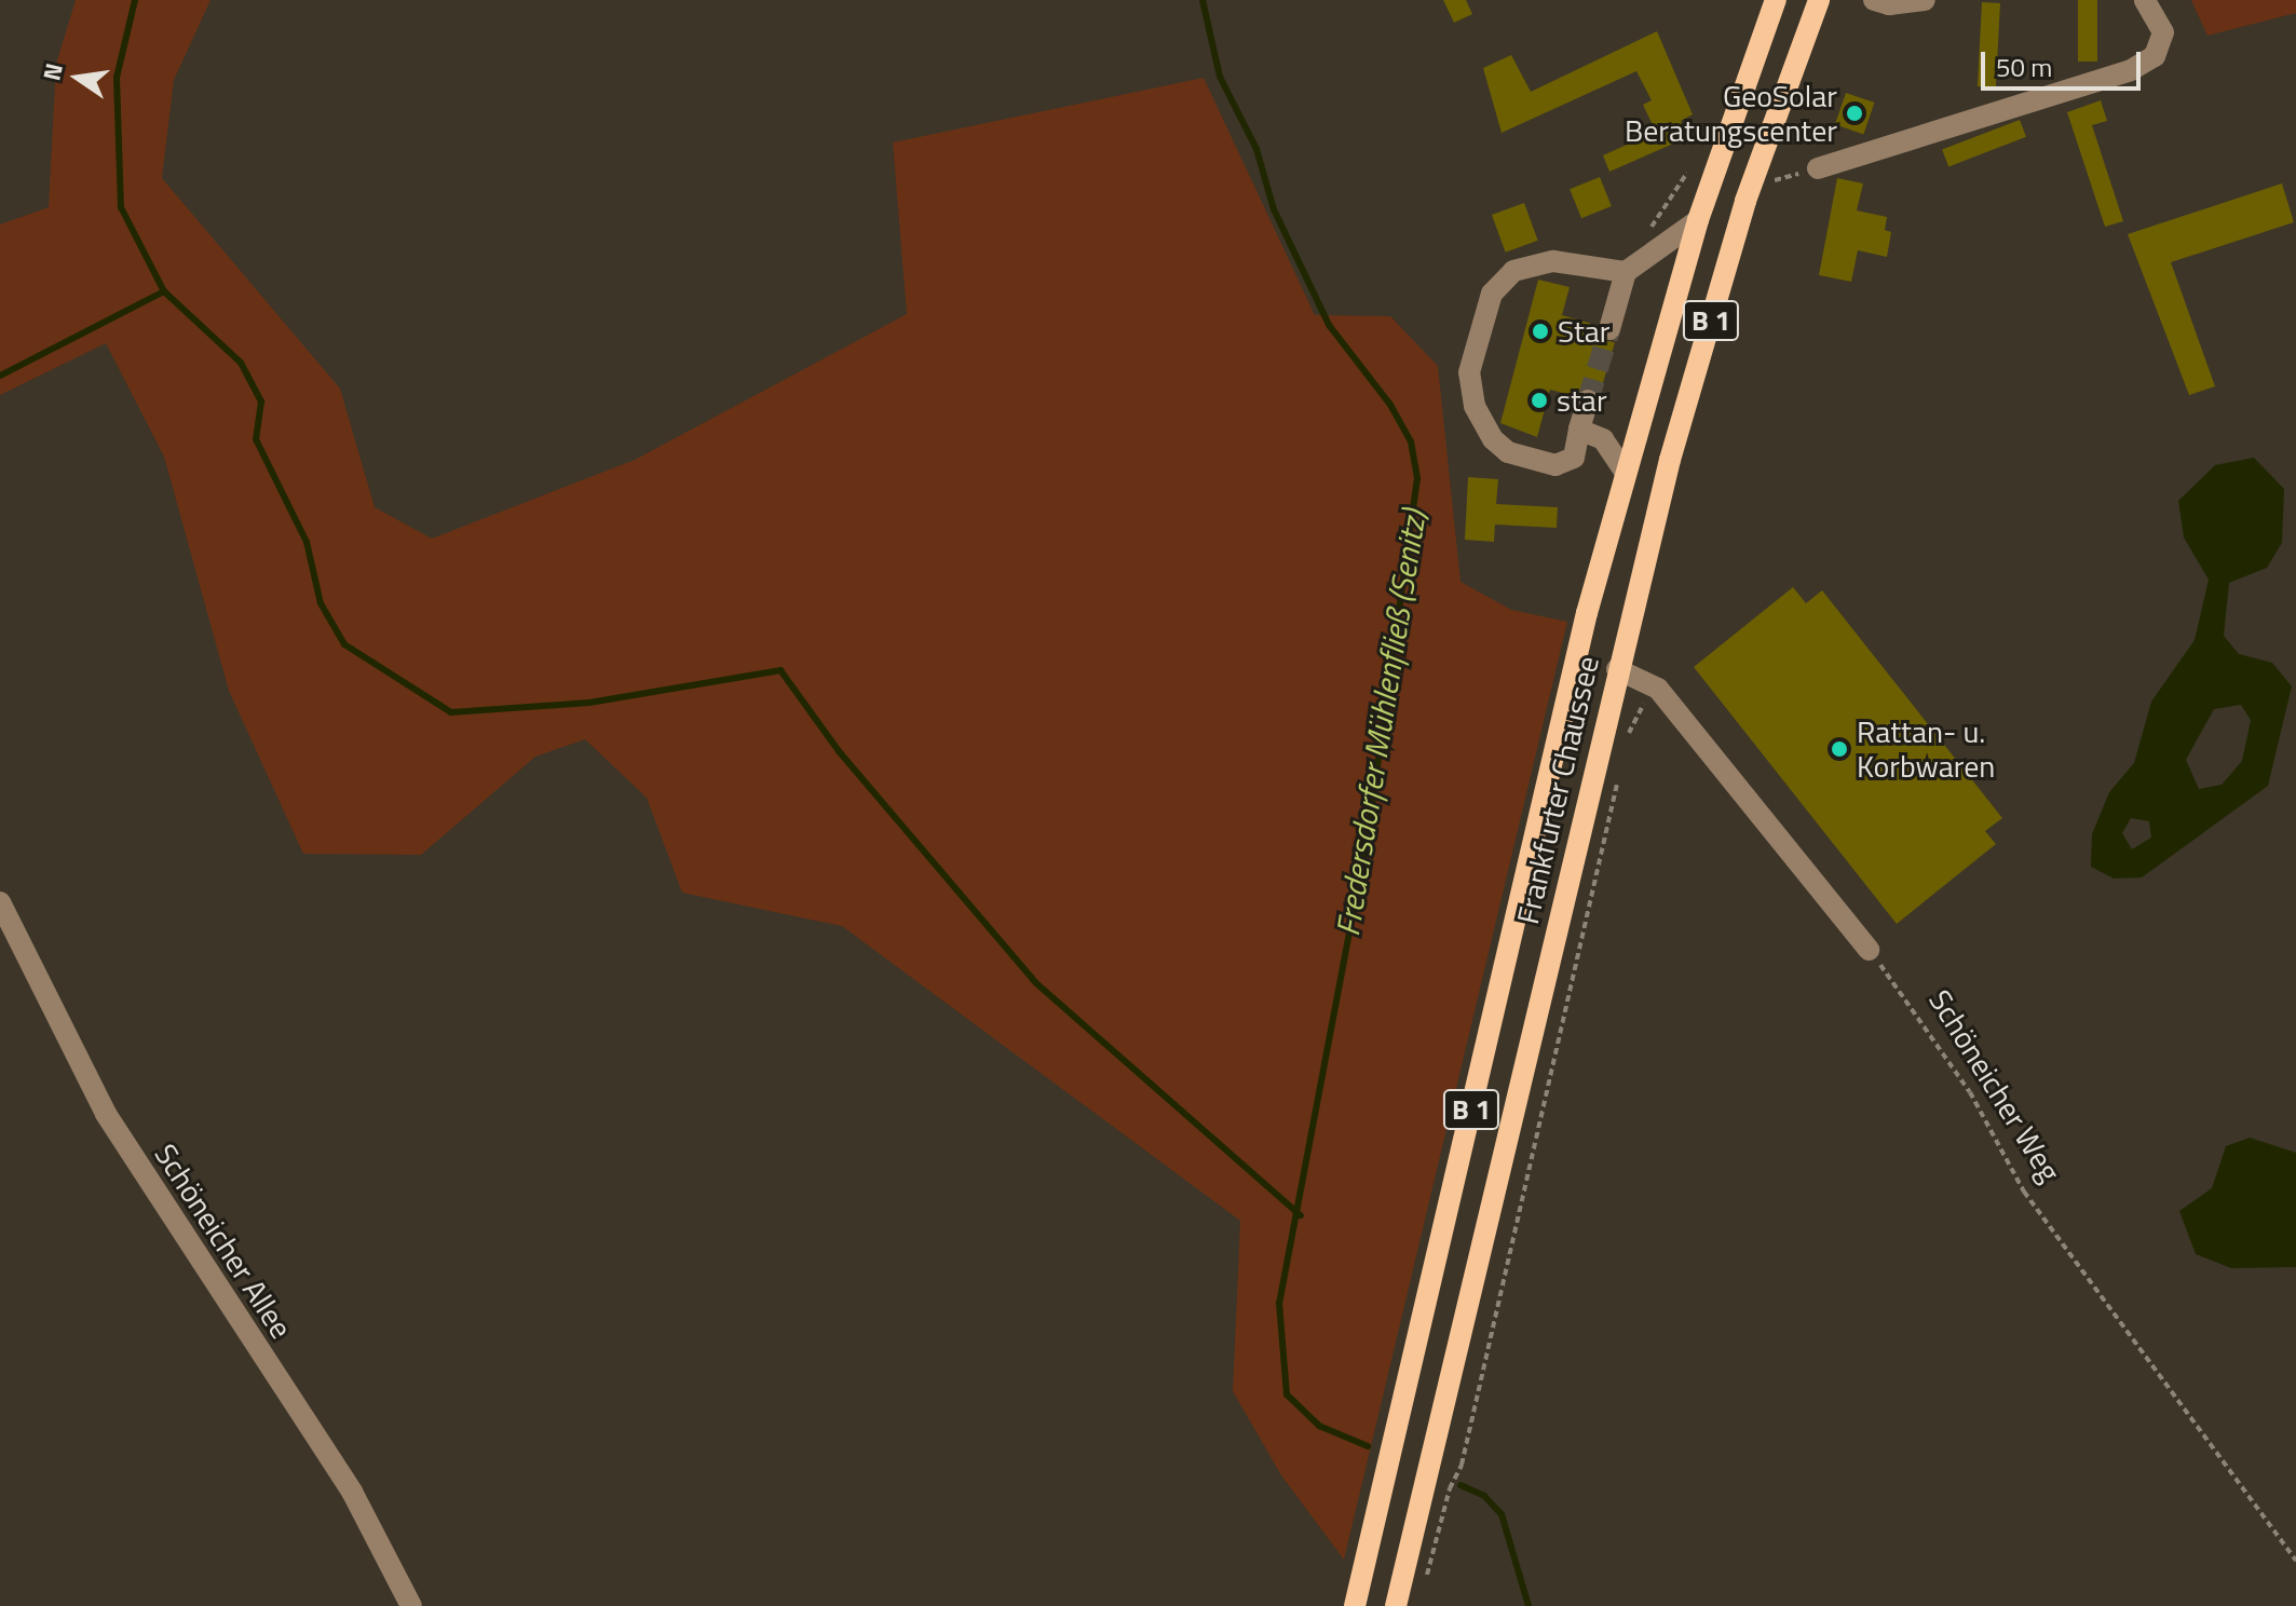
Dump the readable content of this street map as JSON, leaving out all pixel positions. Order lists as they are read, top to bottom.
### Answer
{
  "streets": {
    "main road": ["B 1", "Frankfurter Chaussee"],
    "street": ["Schöneicher Allee"],
    "path": ["Schöneicher Weg"]
  },
  "water": ["Fredersdorfer Mühlenfließ (Senitz)"],
  "places": [
    "GeoSolar Beratungscenter",
    "Star",
    "star",
    "Rattan- u. Korbwaren"
  ],
  "scale_bar": "50 m",
  "north": "left"
}
